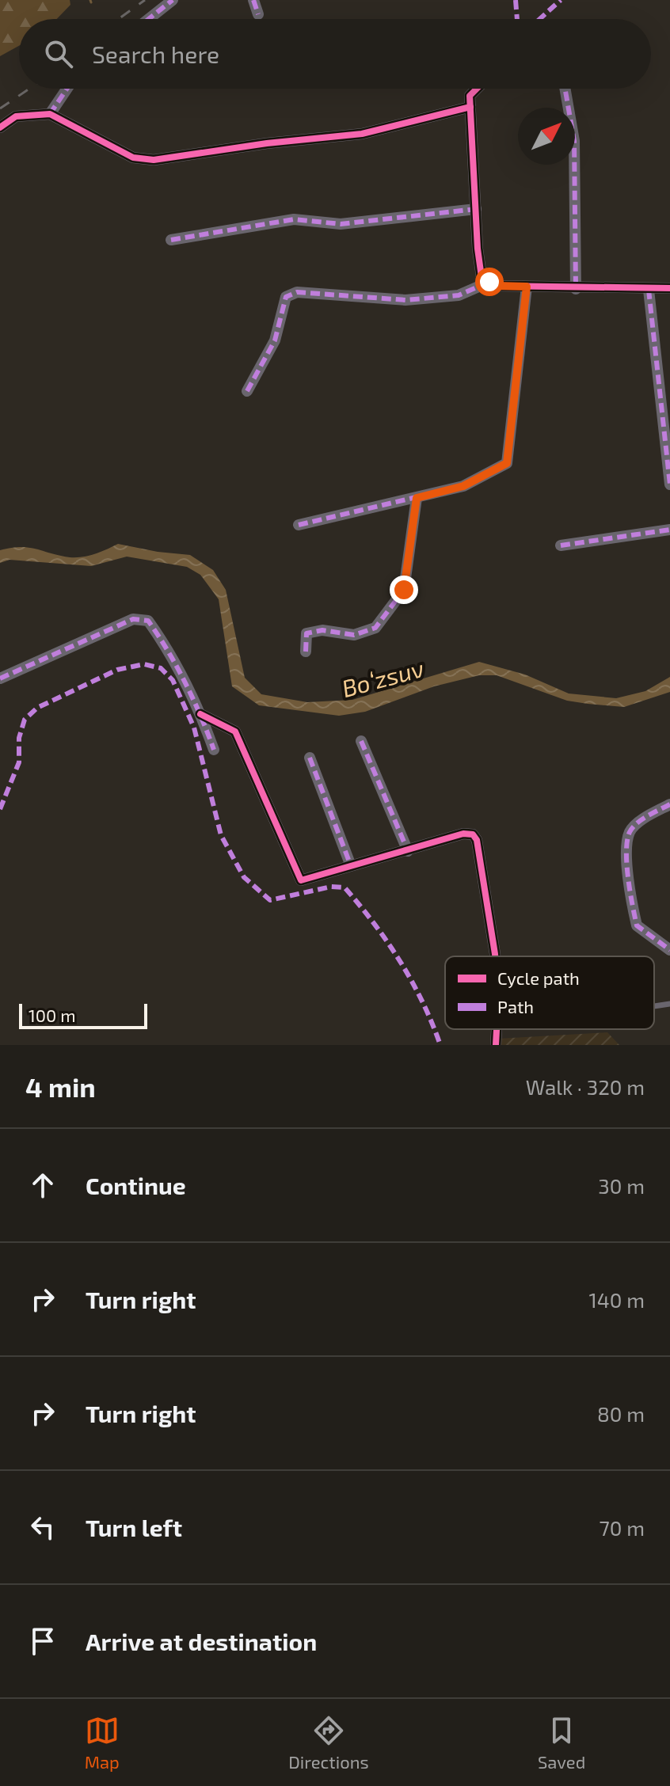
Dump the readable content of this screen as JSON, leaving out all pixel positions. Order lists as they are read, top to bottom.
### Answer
{
  "water": ["Boʻzsuv"],
  "legend": ["Cycle path", "Path"],
  "scale_bar": "100 m",
  "north": "top right",
  "page": {
    "search": "Search here",
    "scale": "100 m",
    "heading": ["4 min", "Walk · 320 m"],
    "list": [
      ["Continue", "30 m"],
      ["Turn right", "140 m"],
      ["Turn right", "80 m"],
      ["Turn left", "70 m"],
      "Arrive at destination"
    ],
    "nav": ["Map", "Directions", "Saved"]
  }
}
